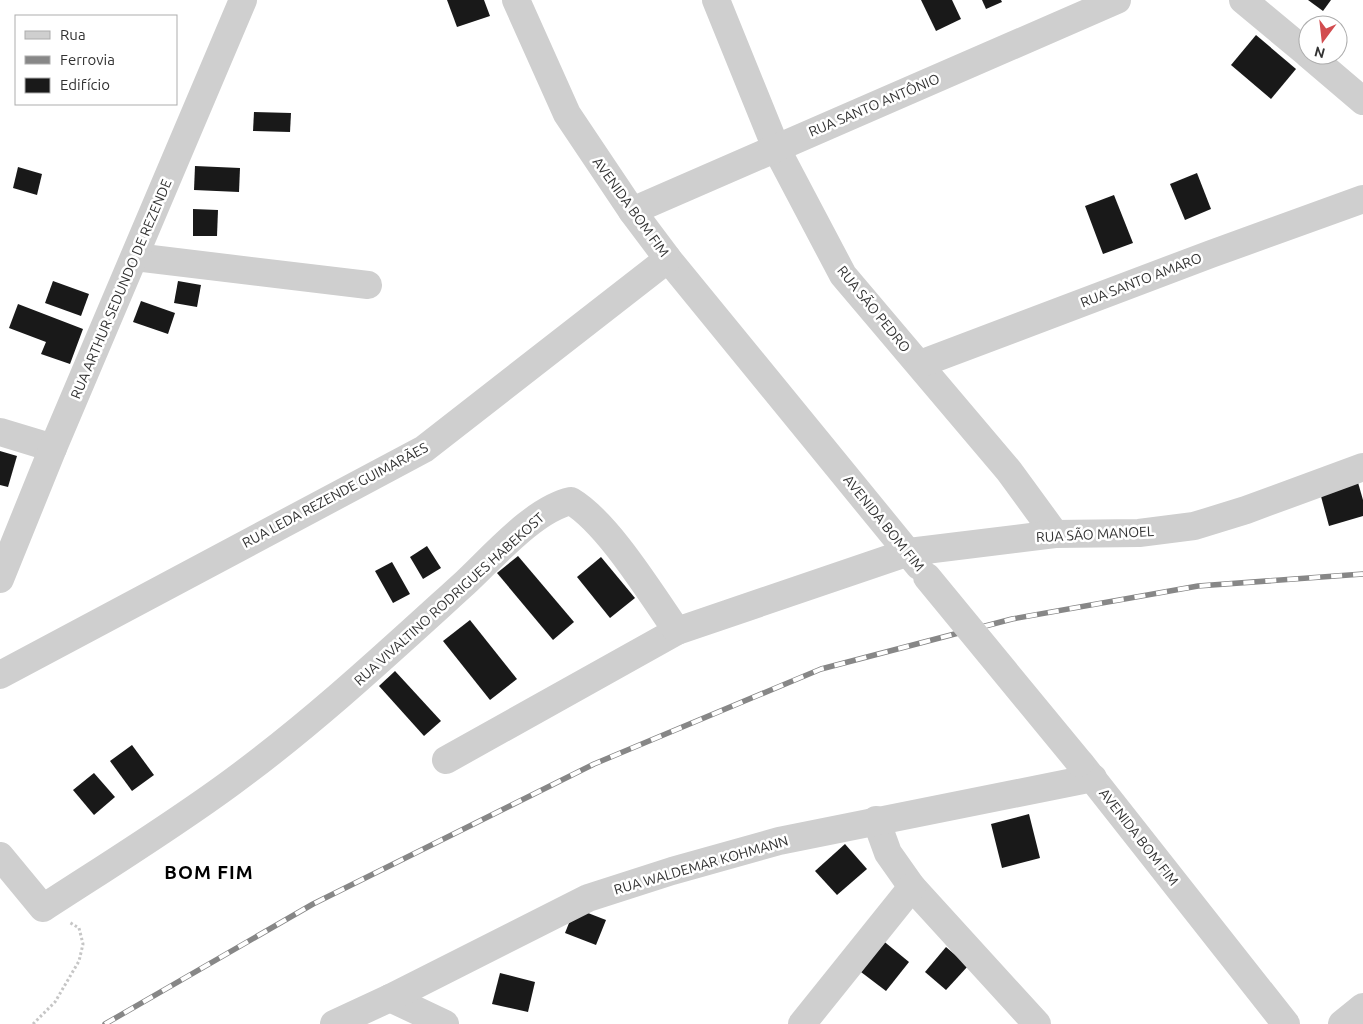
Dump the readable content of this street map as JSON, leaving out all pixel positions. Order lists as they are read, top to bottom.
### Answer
{
  "streets": {
    "street": [
      "RUA SANTO ANTÔNIO",
      "AVENIDA BOM FIM",
      "RUA SANTO AMARO",
      "RUA ARTHUR SEDUNDO DE REZENDE",
      "RUA SÃO PEDRO",
      "RUA LEDA REZENDE GUIMARÃES",
      "RUA SÃO MANOEL",
      "RUA VIVALTINO RODRIGUES HABEKOST",
      "RUA WALDEMAR KOHMANN"
    ]
  },
  "crossings": [
    ["RUA SANTO ANTÔNIO", "AVENIDA BOM FIM"],
    ["RUA SANTO ANTÔNIO", "RUA SÃO PEDRO"],
    ["AVENIDA BOM FIM", "RUA LEDA REZENDE GUIMARÃES"],
    ["AVENIDA BOM FIM", "RUA SÃO MANOEL"],
    ["AVENIDA BOM FIM", "RUA WALDEMAR KOHMANN"],
    ["RUA SANTO AMARO", "RUA SÃO PEDRO"],
    ["RUA SÃO PEDRO", "RUA SÃO MANOEL"]
  ],
  "districts": ["BOM FIM"],
  "legend": ["Rua", "Ferrovia", "Edifício"],
  "north": "bottom"
}
